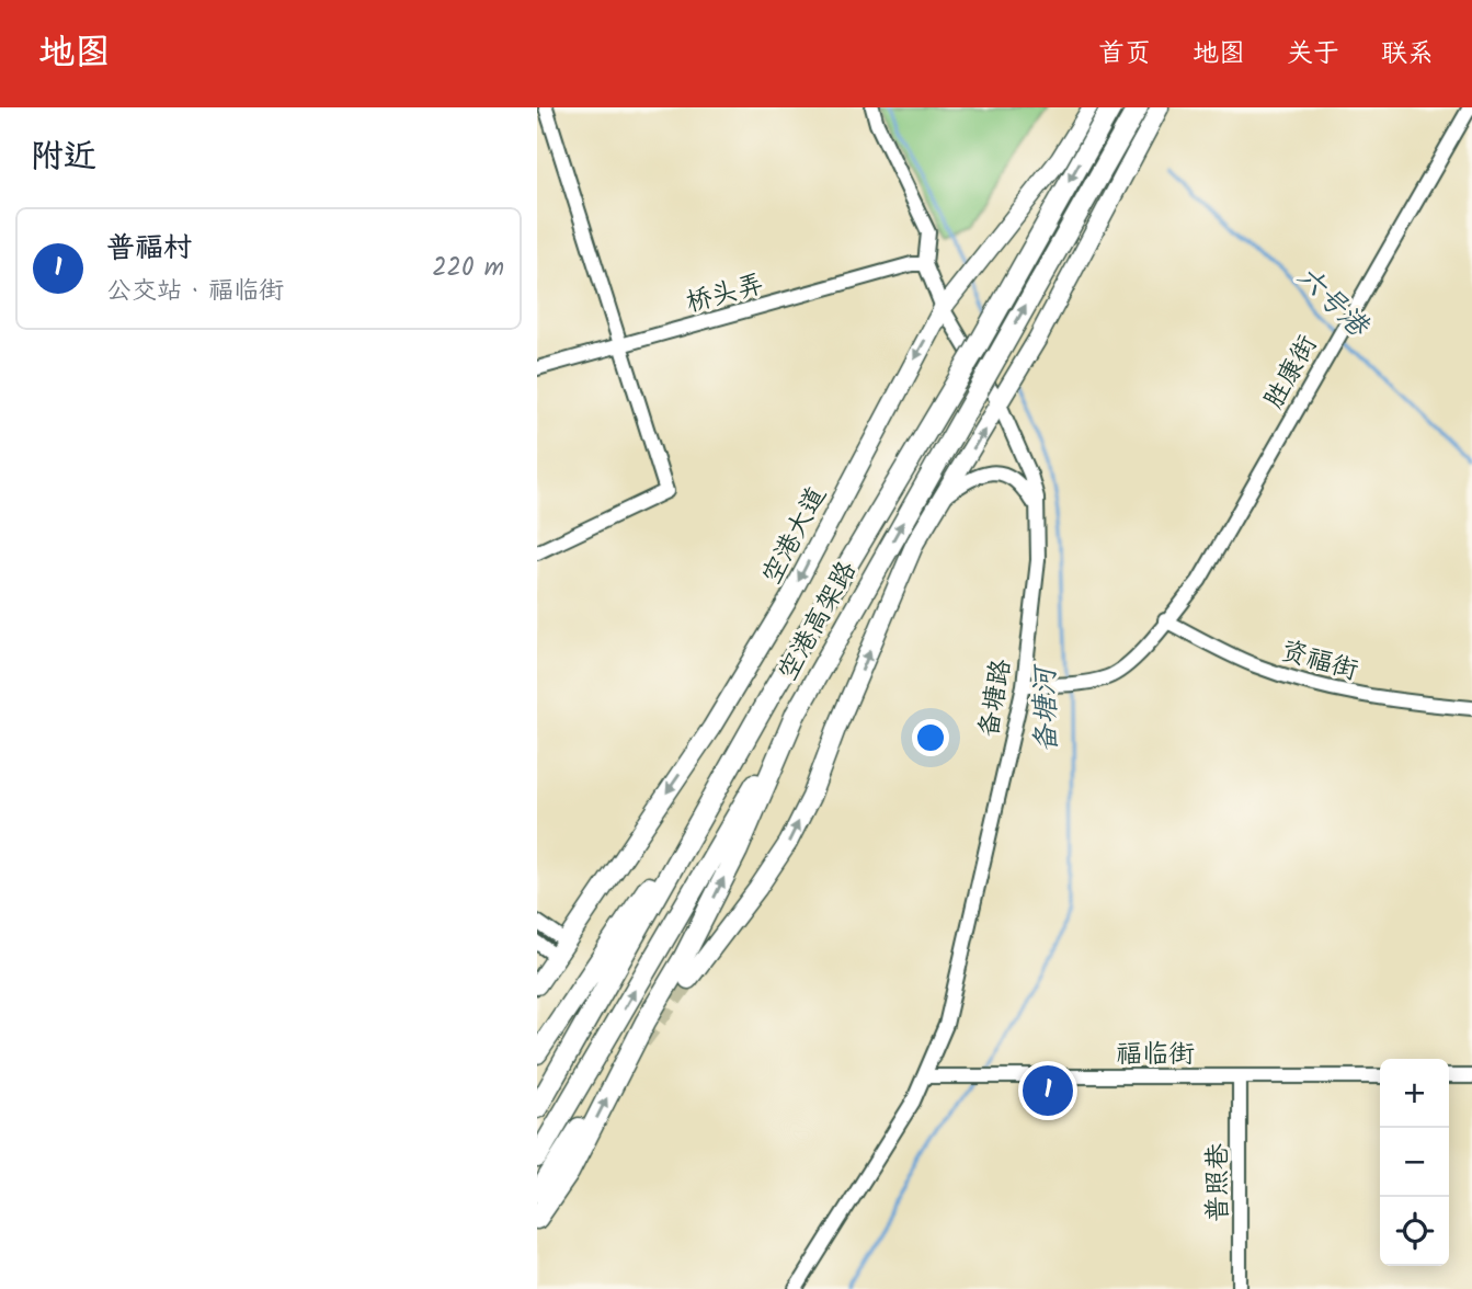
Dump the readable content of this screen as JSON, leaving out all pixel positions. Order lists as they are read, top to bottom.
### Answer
{
  "streets": {
    "highway": ["空港高架路"],
    "main road": ["空港大道"],
    "street": [
      "桥头弄",
      "胜康街",
      "资福街",
      "备塘路",
      "福临街",
      "普照巷"
    ]
  },
  "crossings": [
    ["桥头弄", "备塘路"],
    ["胜康街", "资福街"],
    ["胜康街", "备塘路"],
    ["空港大道", "备塘路"],
    ["备塘路", "福临街"],
    ["福临街", "普照巷"]
  ],
  "water": ["六号港", "备塘河"],
  "page": {
    "header": "地图",
    "nav": [
      "首页",
      "地图",
      "关于",
      "联系"
    ],
    "heading": "附近",
    "list": [
      {
        "mark": "1",
        "name": "普福村",
        "note": "公交站 · 福临街",
        "value": "220 m"
      }
    ],
    "map_buttons": ["+", "−"],
    "pins": "1"
  }
}
